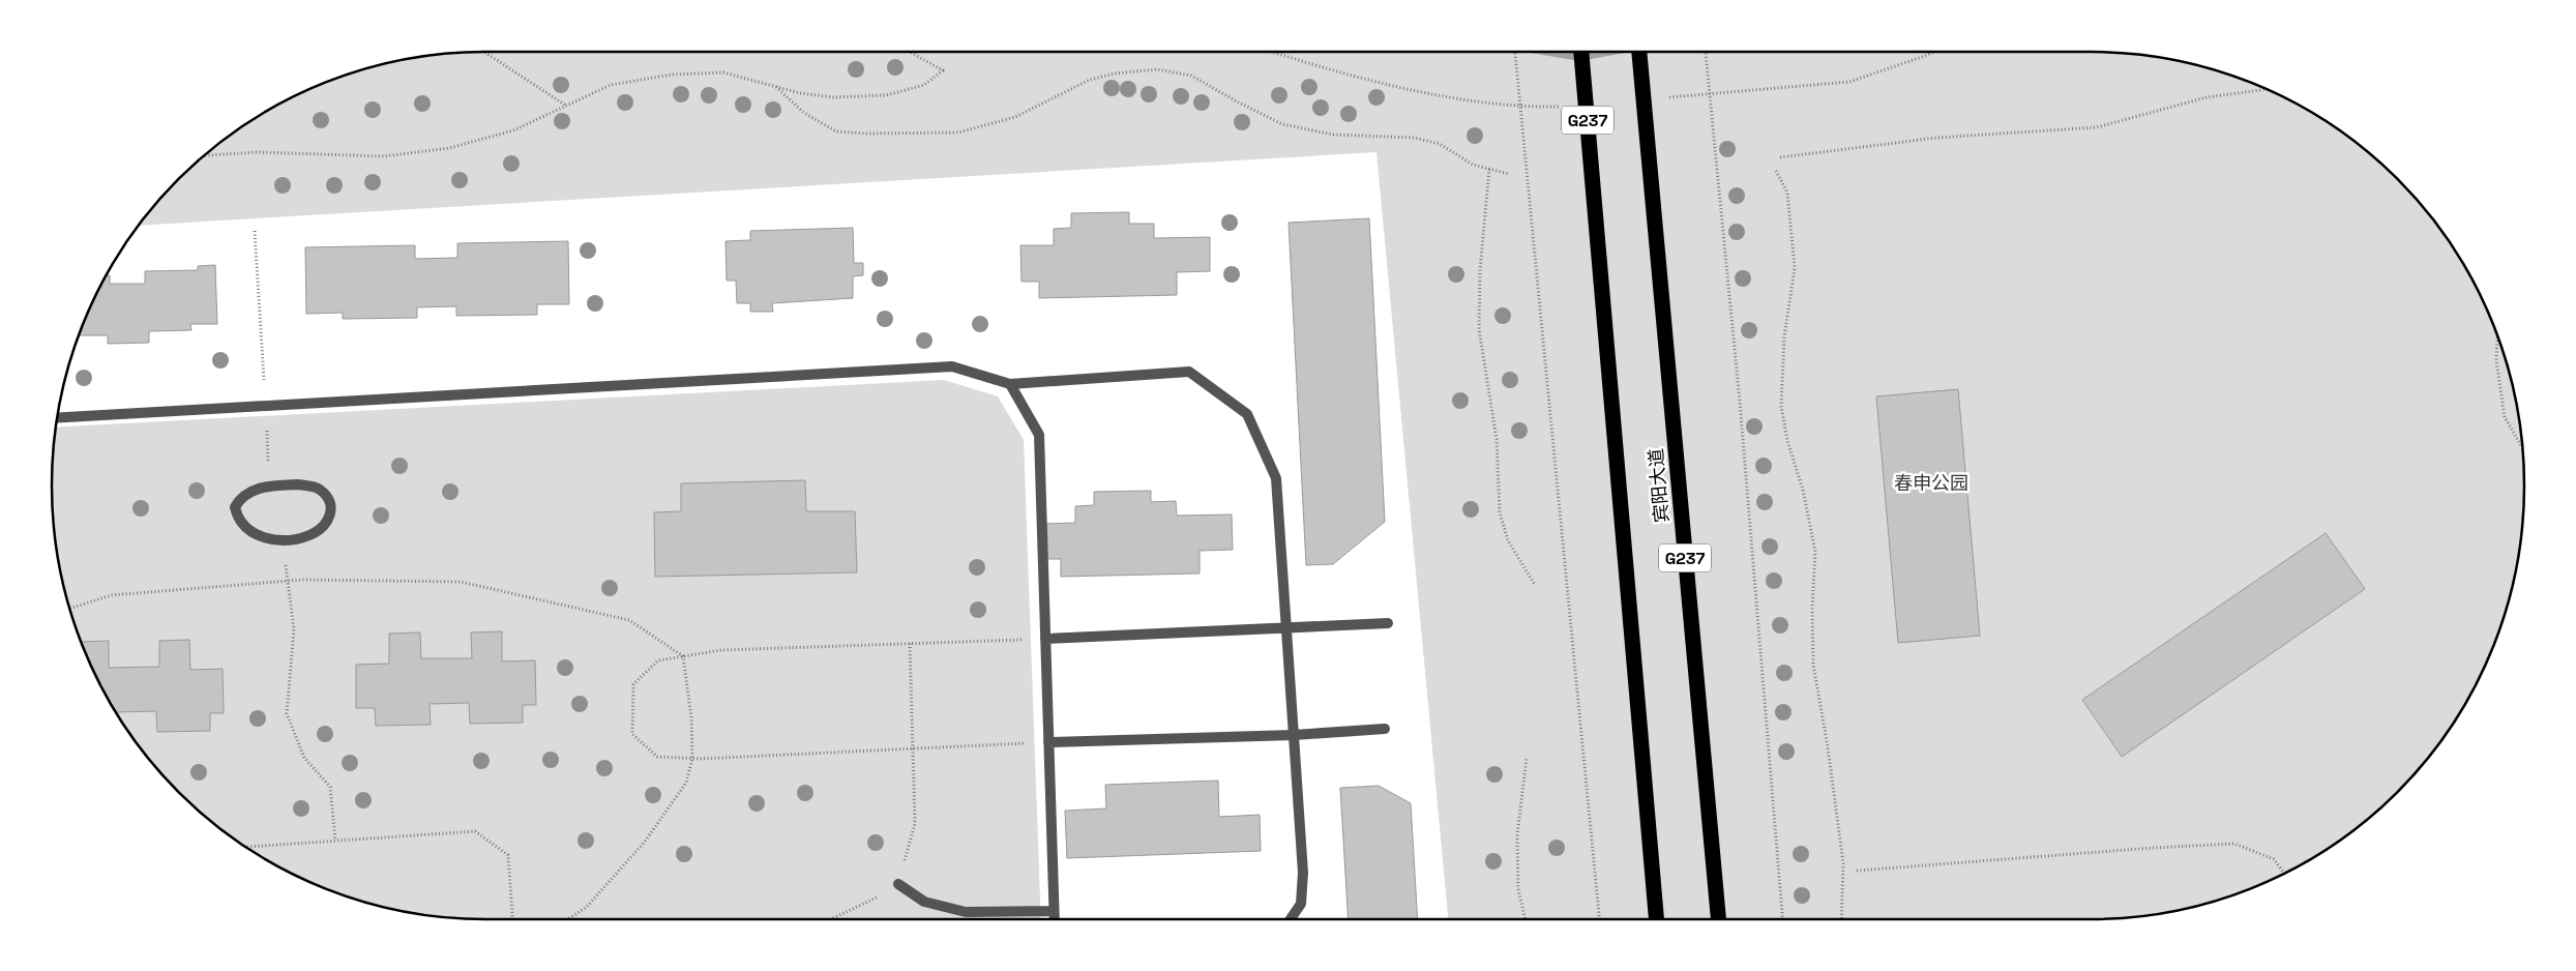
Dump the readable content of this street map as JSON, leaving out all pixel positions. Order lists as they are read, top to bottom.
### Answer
{
  "streets": {
    "highway": ["G237", "宾阳大道"]
  },
  "parks": ["春申公园"]
}
